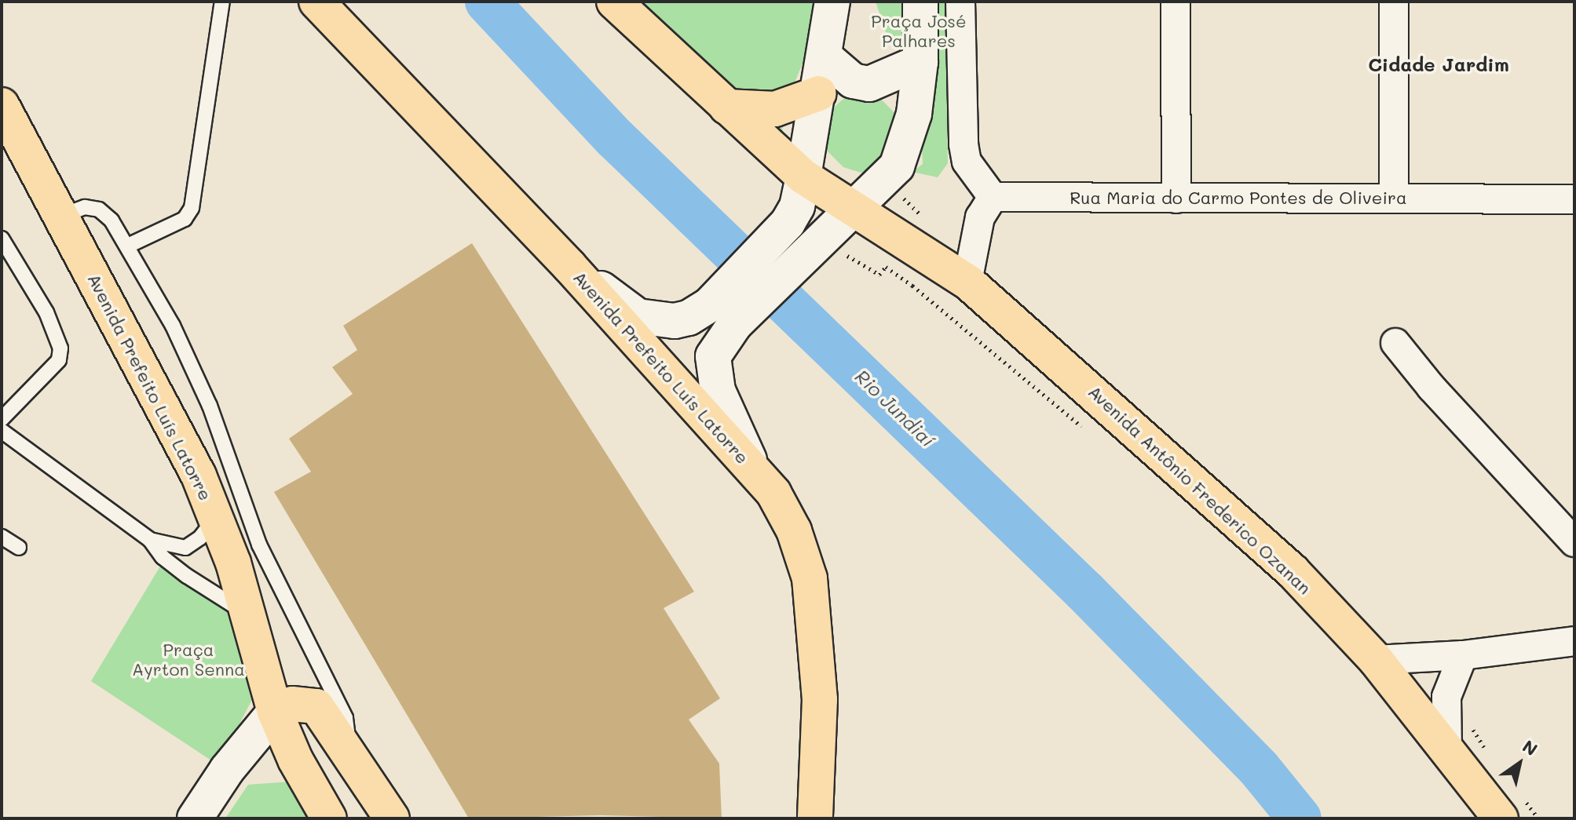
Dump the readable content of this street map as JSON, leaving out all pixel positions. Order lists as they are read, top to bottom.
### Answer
{
  "streets": {
    "main road": ["Avenida Prefeito Luís Latorre", "Avenida Antônio Frederico Ozanan"],
    "street": ["Rua Maria do Carmo Pontes de Oliveira"]
  },
  "districts": ["Cidade Jardim"],
  "water": ["Rio Jundiaí"],
  "parks": ["Praça José Palhares", "Praça Ayrton Senna"],
  "north": "top right"
}
